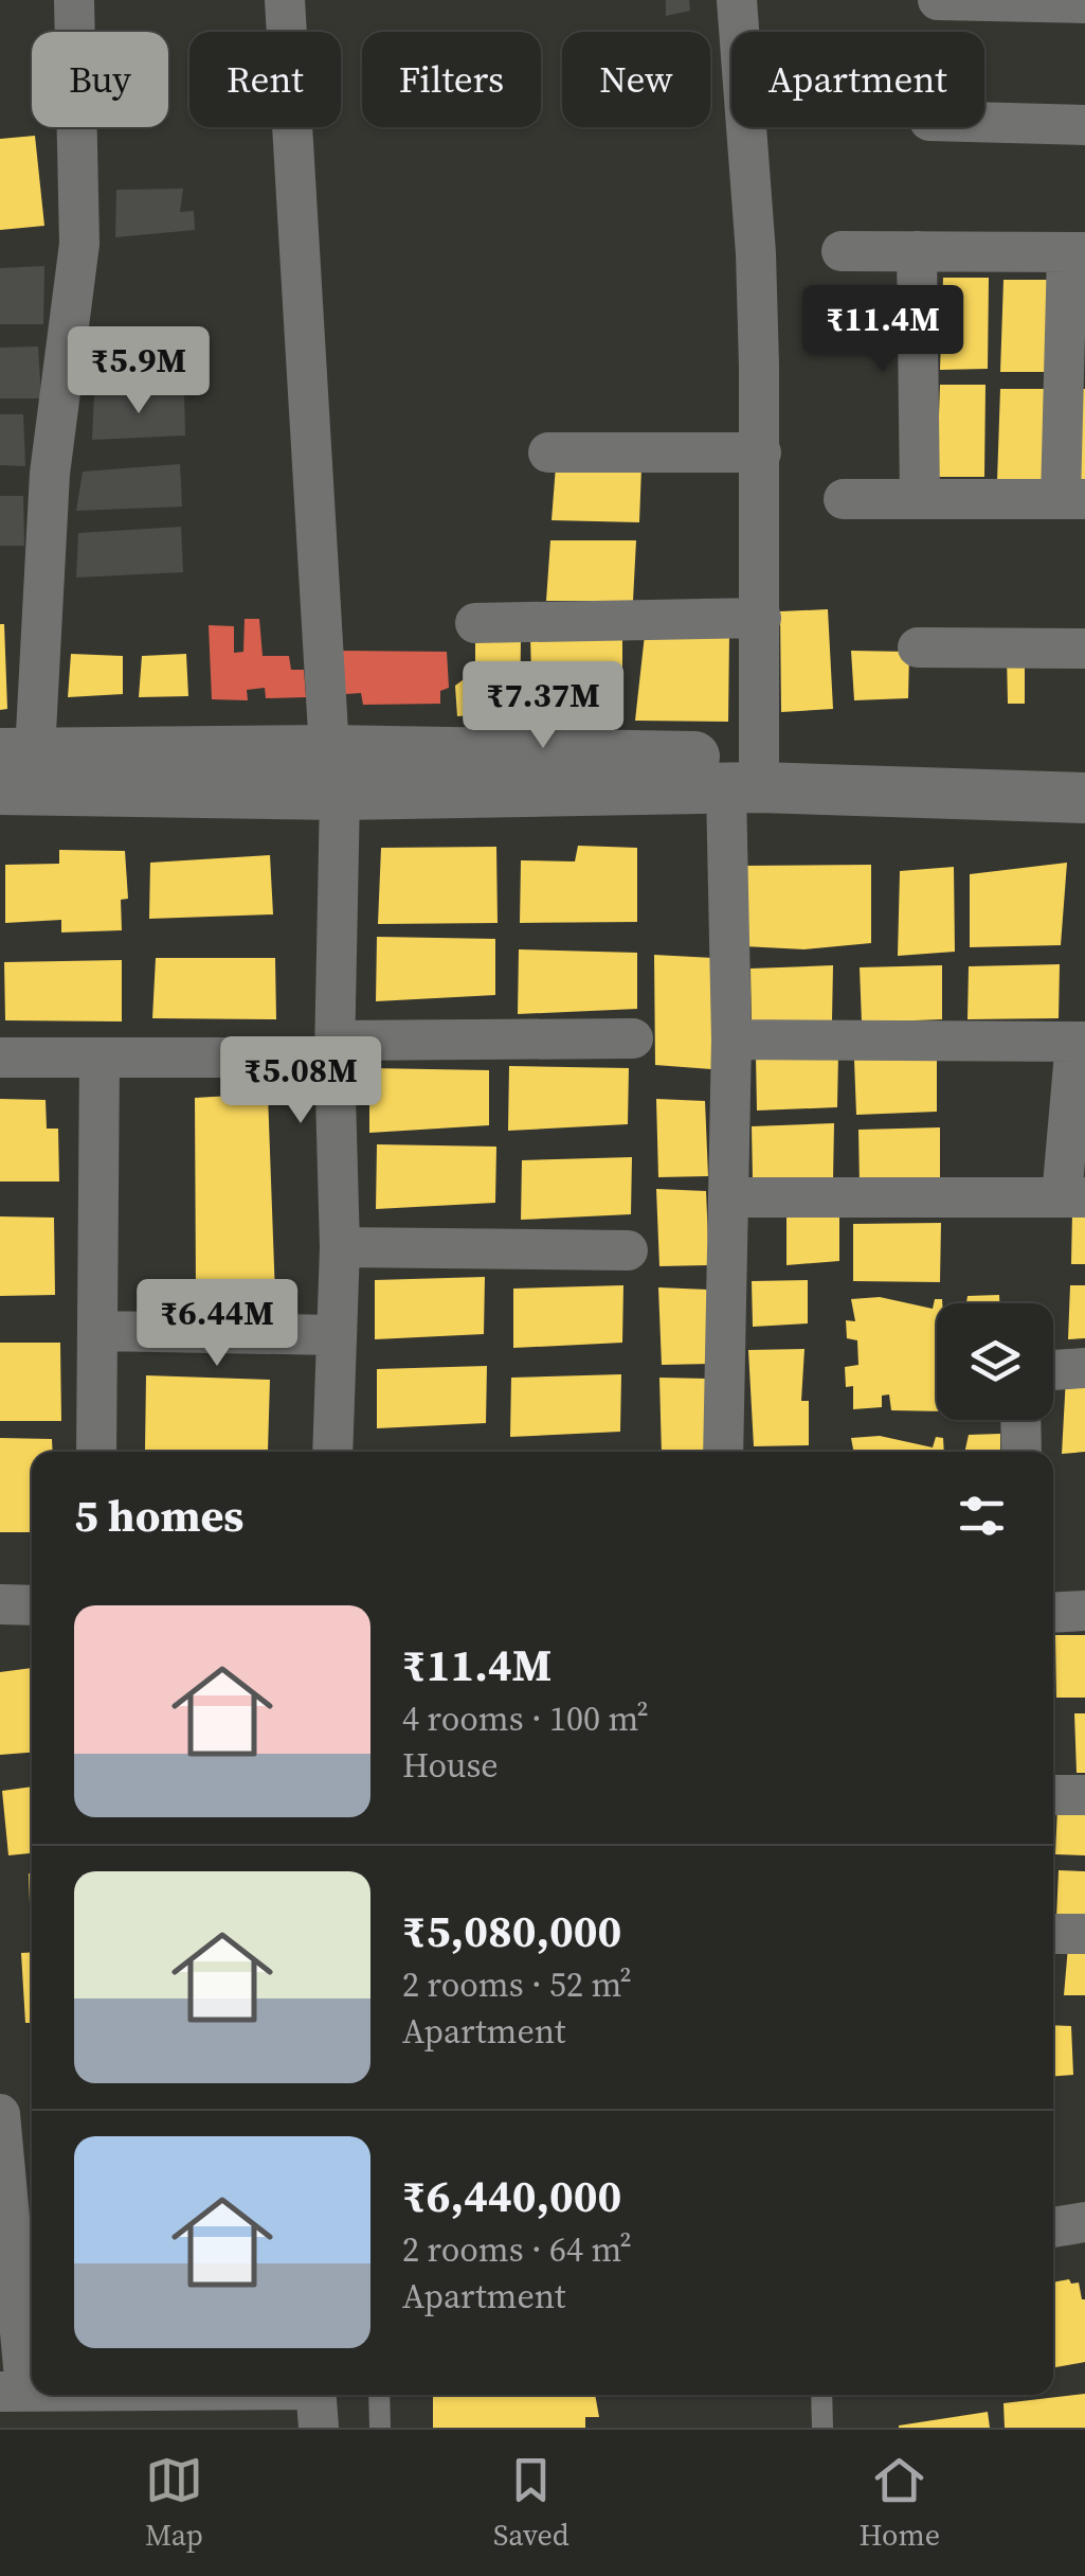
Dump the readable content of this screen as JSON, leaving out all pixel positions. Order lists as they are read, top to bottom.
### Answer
{
  "page": {
    "chip": [
      "Buy",
      "Rent",
      "Filters",
      "New",
      "Apartment"
    ],
    "price": [
      "₹11.4M",
      "₹5.9M",
      "₹7.37M",
      "₹5.08M",
      "₹6.44M"
    ],
    "heading": "5 homes",
    "list": [
      {
        "name": "₹11.4M",
        "note": "4 rooms · 100 m² · House"
      },
      {
        "name": "₹5,080,000",
        "note": "2 rooms · 52 m² · Apartment"
      },
      {
        "name": "₹6,440,000",
        "note": "2 rooms · 64 m² · Apartment"
      }
    ],
    "tabs": ["Map", "Saved", "Home"]
  }
}
